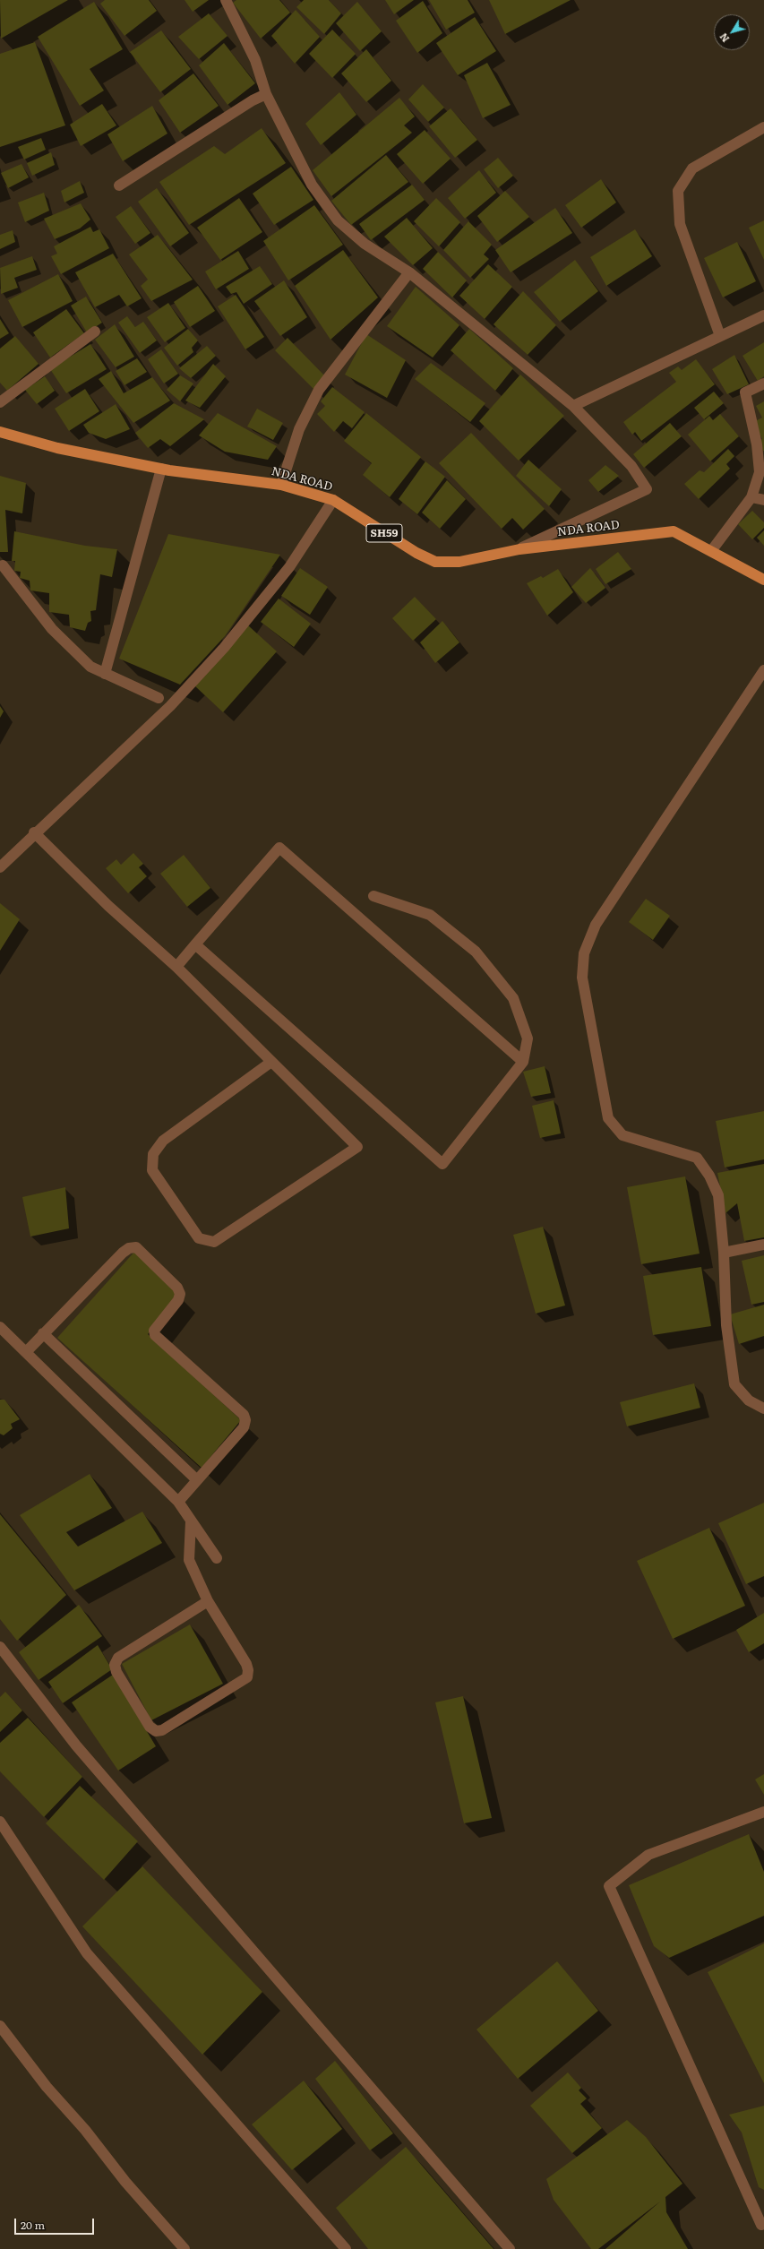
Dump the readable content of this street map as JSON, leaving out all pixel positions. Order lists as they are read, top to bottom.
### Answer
{
  "streets": {
    "main road": ["NDA ROAD", "SH59"]
  },
  "scale_bar": "20 m",
  "north": "bottom left"
}
